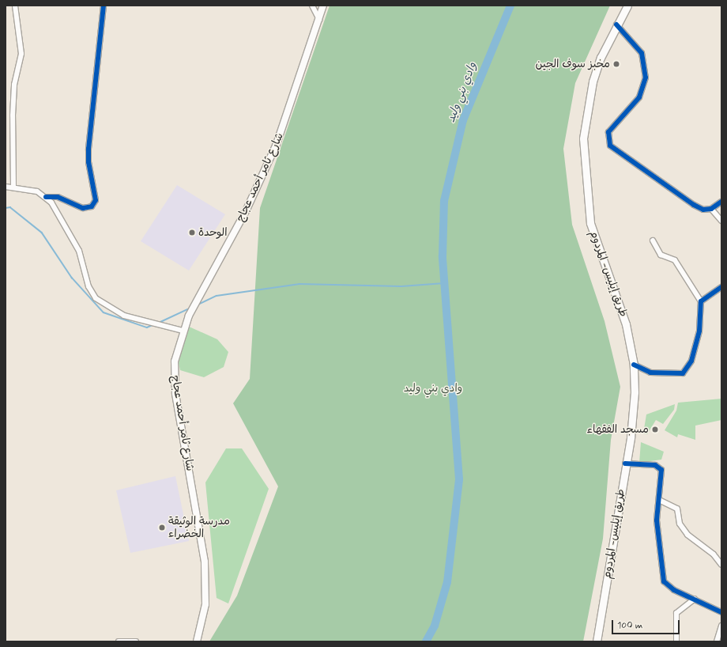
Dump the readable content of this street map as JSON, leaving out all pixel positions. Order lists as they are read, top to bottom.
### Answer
{
  "streets": {
    "highway": ["طريق إيليس- المردوم"],
    "main road": ["شارع ثامر أحمد عجاج"]
  },
  "water": ["وادي بني وليد"],
  "parks": ["وادي بني وليد"],
  "places": [
    "مخبز سوف الجين",
    "الوحدة",
    "مسجد الفقهاء",
    "مدرسة الوثيقة الخضراء"
  ],
  "scale_bar": "100 m"
}
